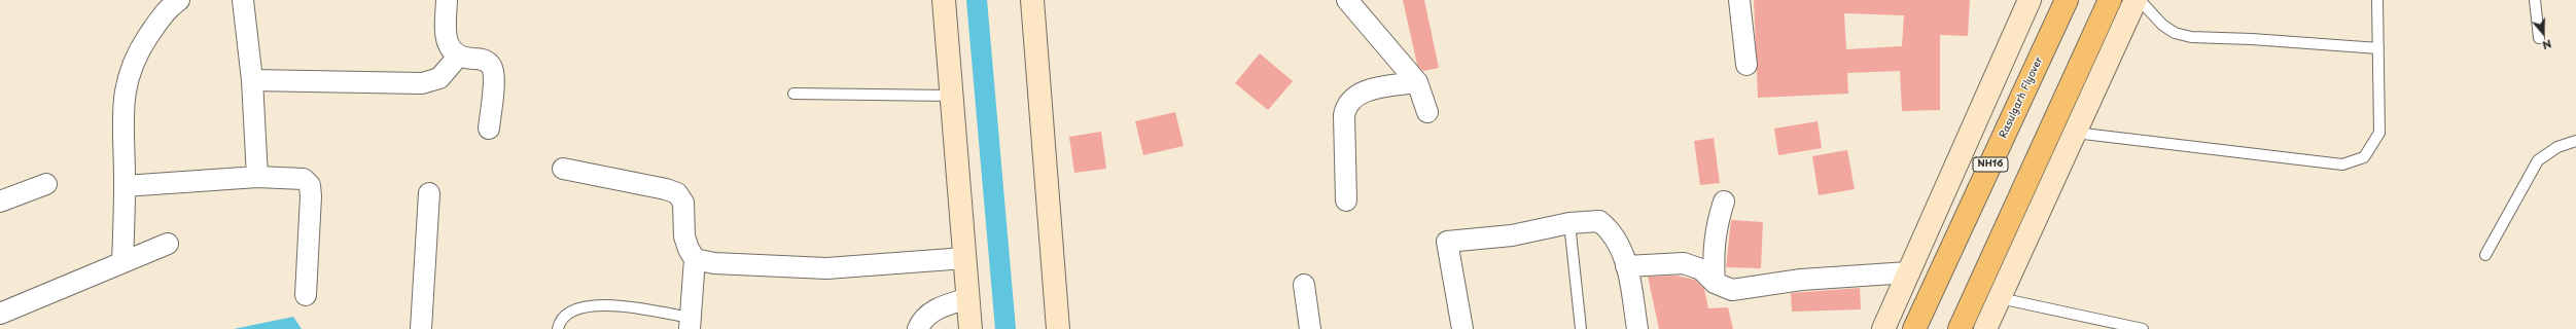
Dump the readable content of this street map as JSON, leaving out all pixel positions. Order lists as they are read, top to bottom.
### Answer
{
  "streets": {
    "highway": ["Rasulgarh Flyover", "NH16"]
  },
  "north": "bottom"
}
